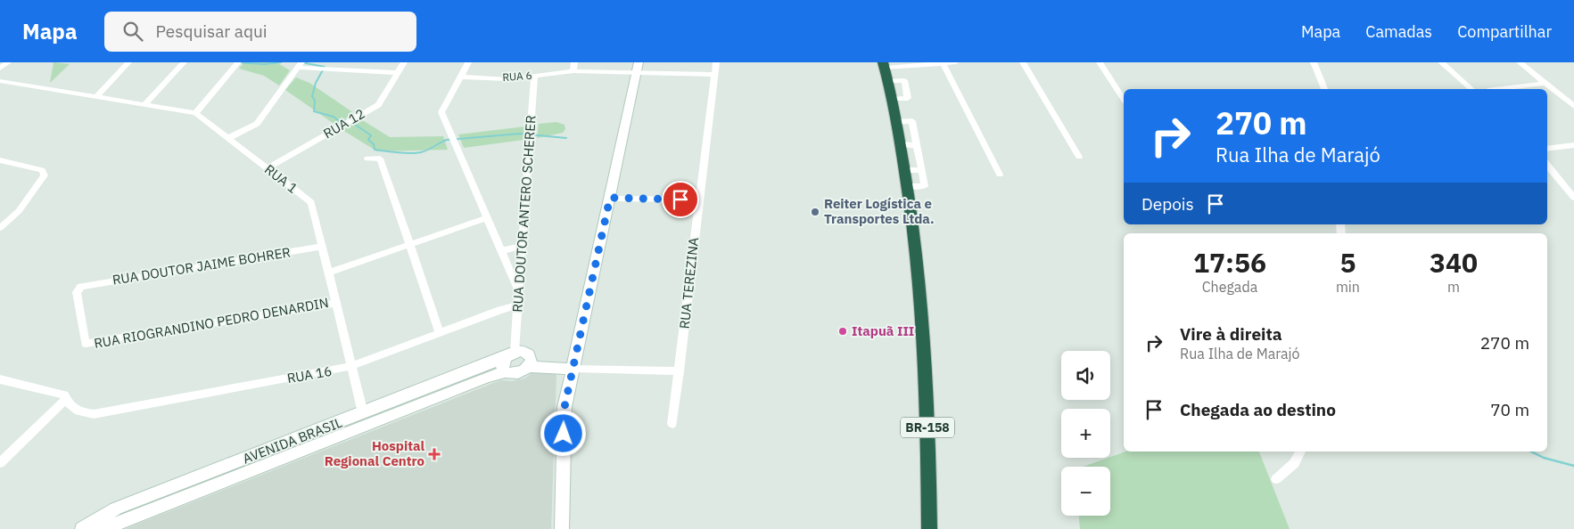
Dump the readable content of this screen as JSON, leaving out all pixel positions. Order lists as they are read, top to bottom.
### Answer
{
  "streets": {
    "highway": ["BR-158"],
    "street": [
      "RUA 6",
      "RUA 12",
      "RUA 1",
      "RUA DOUTOR ANTERO SCHERER",
      "RUA DOUTOR JAIME BOHRER",
      "RUA TEREZINA",
      "RUA RIOGRANDINO PEDRO DENARDIN",
      "RUA 16",
      "AVENIDA BRASIL"
    ]
  },
  "crossings": [
    ["RUA 6", "RUA DOUTOR ANTERO SCHERER"],
    ["RUA 6", "RUA TEREZINA"],
    ["RUA 12", "RUA 1"],
    ["RUA 1", "RUA DOUTOR JAIME BOHRER"],
    ["RUA 1", "RUA RIOGRANDINO PEDRO DENARDIN"],
    ["RUA 1", "RUA 16"],
    ["RUA 1", "AVENIDA BRASIL"],
    ["RUA DOUTOR ANTERO SCHERER", "RUA 16"],
    ["RUA DOUTOR ANTERO SCHERER", "AVENIDA BRASIL"],
    ["RUA DOUTOR JAIME BOHRER", "RUA RIOGRANDINO PEDRO DENARDIN"]
  ],
  "places": {
    "other": ["Reiter Logística e Transportes Ltda.", "Itapuã III"],
    "health": ["Hospital Regional Centro"]
  },
  "page": {
    "header": "Mapa",
    "search": "Pesquisar aqui",
    "nav": ["Mapa", "Camadas", "Compartilhar"],
    "turn": ["270 m", "Rua Ilha de Marajó"],
    "then": "Depois",
    "eta": [
      "17:56",
      "Chegada",
      "5",
      "min",
      "340",
      "m"
    ],
    "list": [
      {
        "name": "Vire à direita",
        "note": "Rua Ilha de Marajó",
        "value": "270 m"
      },
      {
        "name": "Chegada ao destino",
        "value": "70 m"
      }
    ],
    "map_buttons": ["+", "−"]
  }
}
